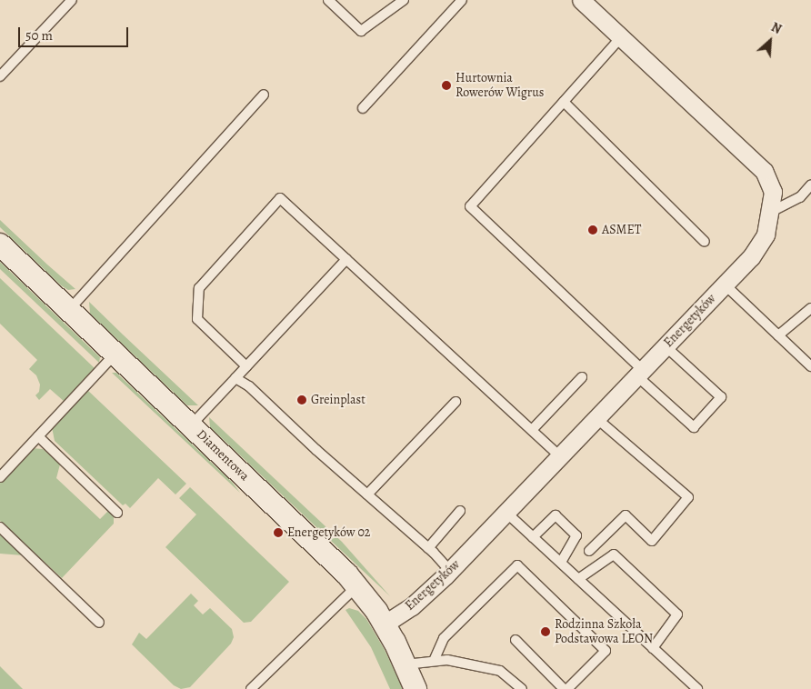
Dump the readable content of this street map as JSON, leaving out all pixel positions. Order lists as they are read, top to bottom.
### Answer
{
  "streets": {
    "street": ["Energetyków", "Diamentowa"]
  },
  "crossings": [
    ["Energetyków", "Diamentowa"]
  ],
  "places": [
    "Hurtownia Rowerów Wigrus",
    "ASMET",
    "Greinplast",
    "Energetyków 02",
    "Rodzinna Szkoła Podstawowa LEON"
  ],
  "scale_bar": "50 m",
  "north": "top right"
}
